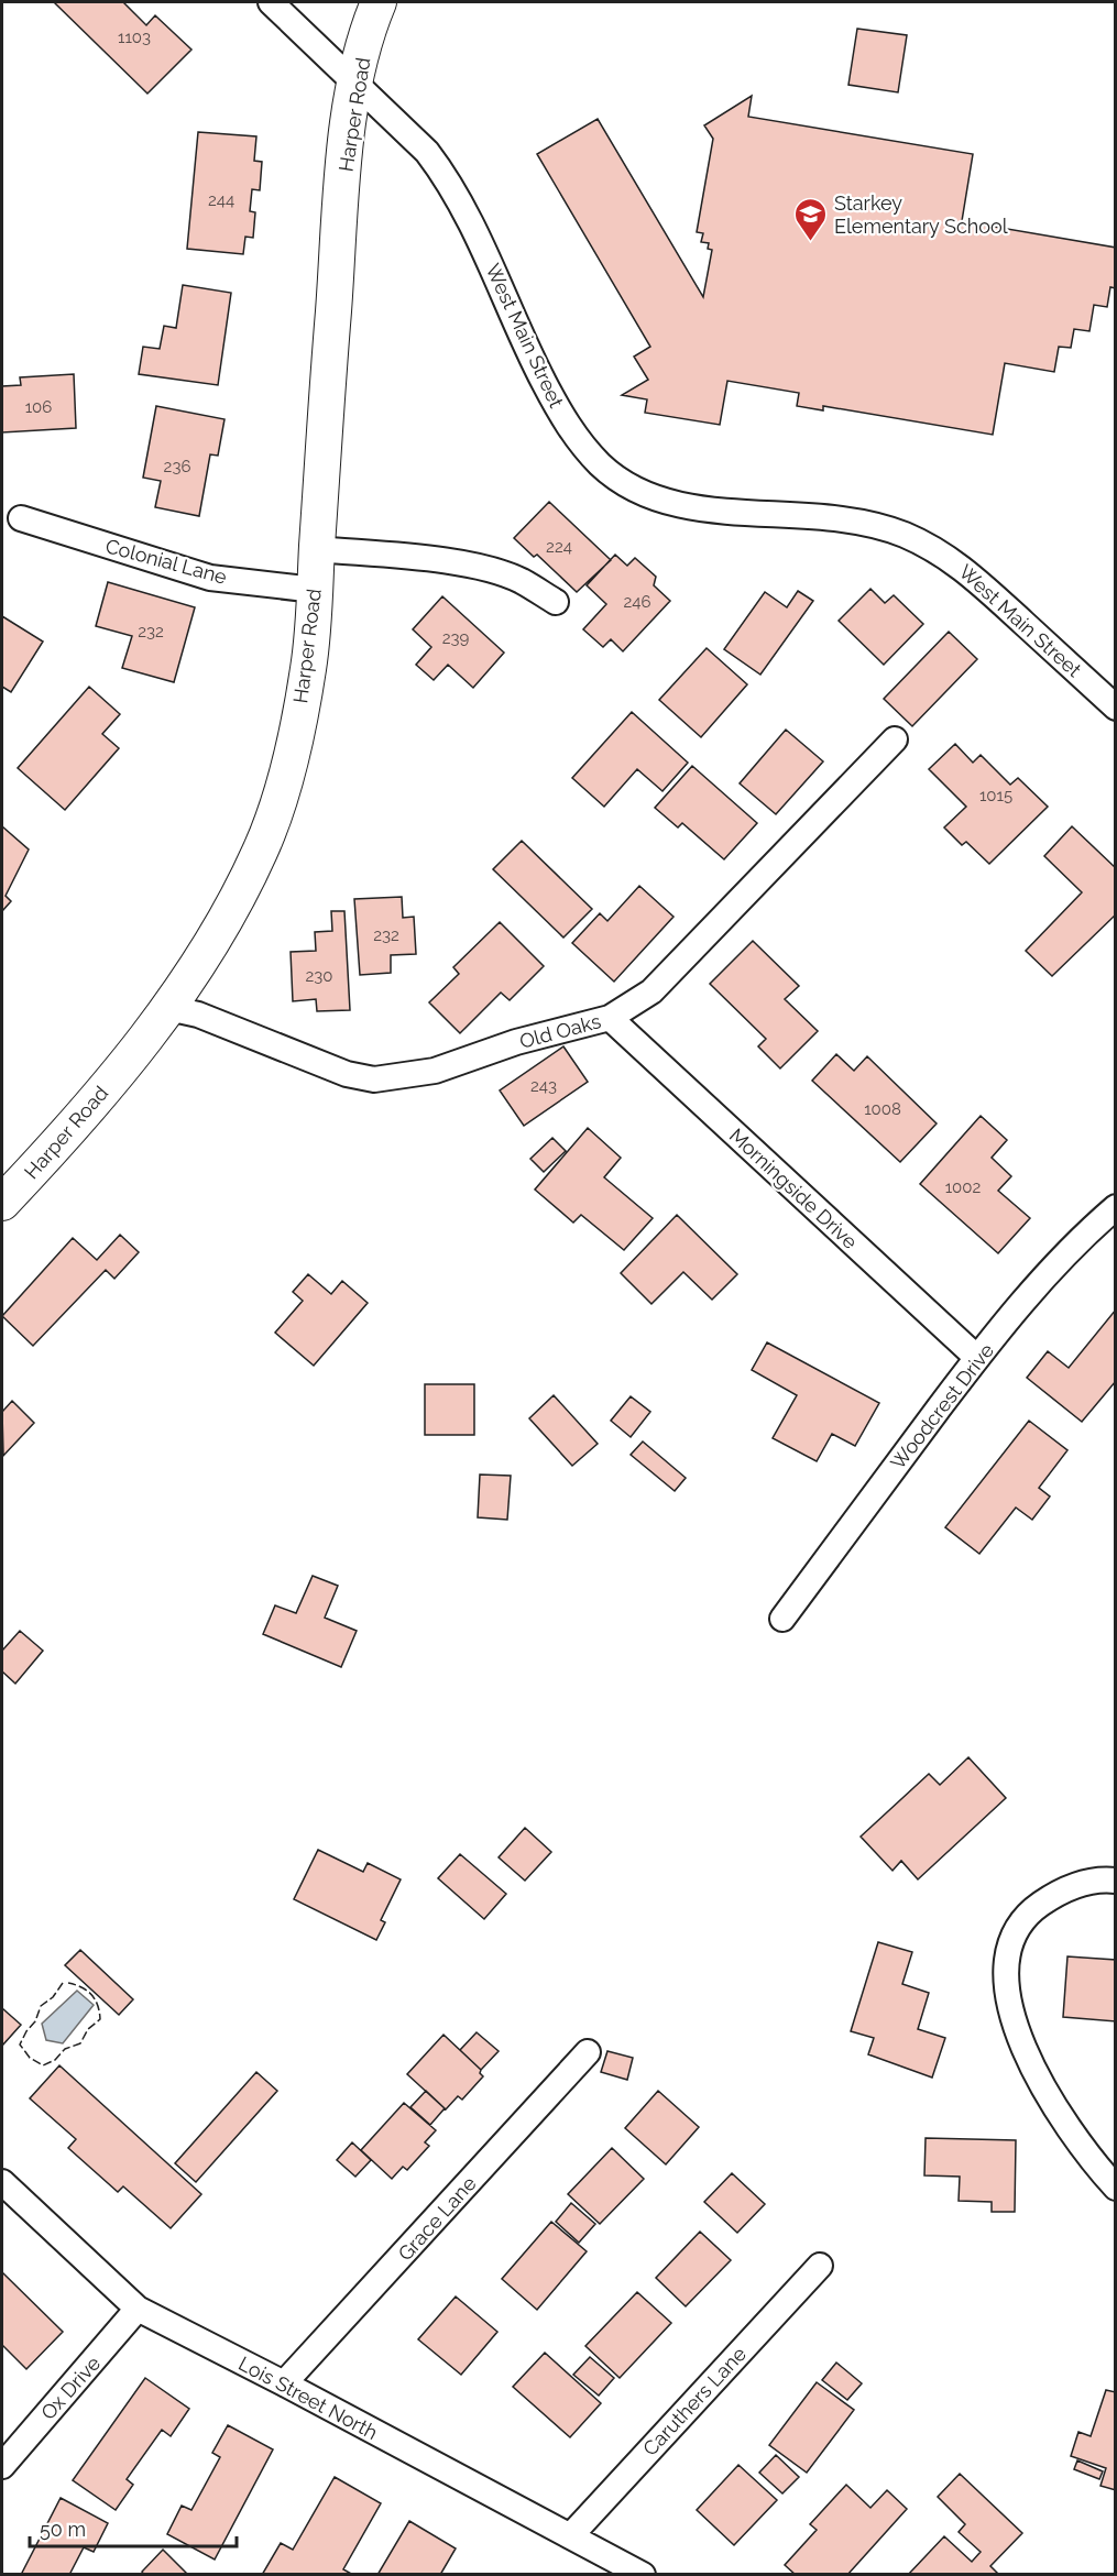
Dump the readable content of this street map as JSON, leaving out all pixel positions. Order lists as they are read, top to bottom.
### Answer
{
  "streets": {
    "main road": ["Harper Road"],
    "street": [
      "West Main Street",
      "Colonial Lane",
      "Old Oaks",
      "Morningside Drive",
      "Woodcrest Drive",
      "Grace Lane",
      "Ox Drive",
      "Lois Street North",
      "Caruthers Lane"
    ]
  },
  "crossings": [
    ["Harper Road", "West Main Street"],
    ["Harper Road", "Colonial Lane"],
    ["Harper Road", "Old Oaks"],
    ["Old Oaks", "Morningside Drive"],
    ["Morningside Drive", "Woodcrest Drive"],
    ["Grace Lane", "Lois Street North"],
    ["Ox Drive", "Lois Street North"],
    ["Lois Street North", "Caruthers Lane"]
  ],
  "places": {
    "school or university": ["Starkey Elementary School"]
  },
  "house_numbers": [
    "1103",
    "244",
    "106",
    "236",
    "224",
    "246",
    "232",
    "239",
    "1015",
    "232",
    "230",
    "243",
    "1008",
    "1002"
  ],
  "scale_bar": "50 m"
}
